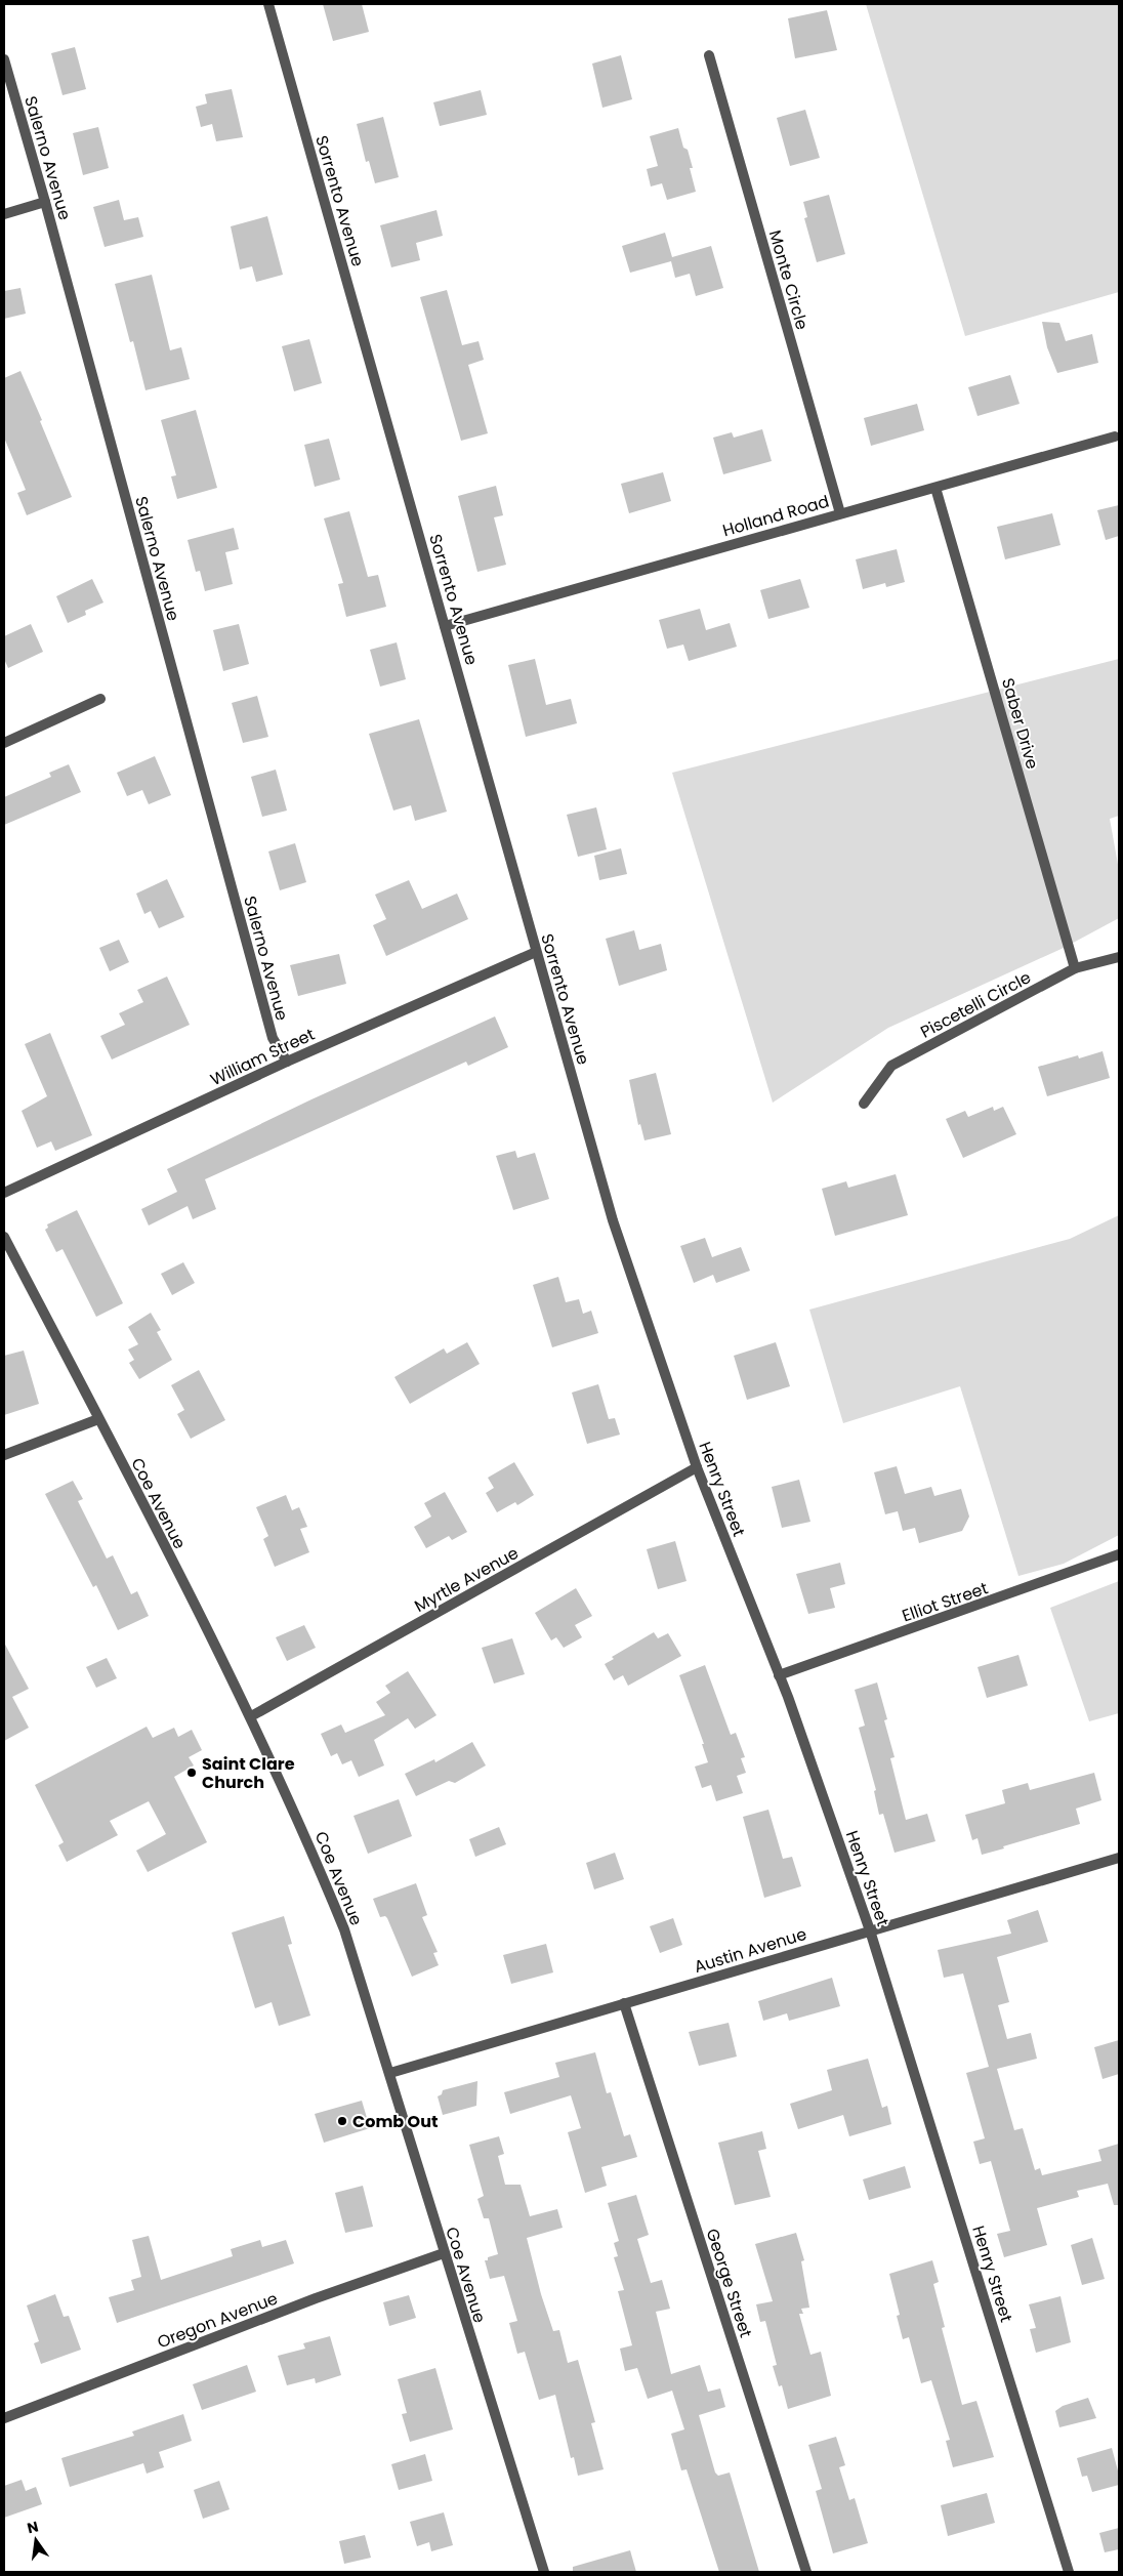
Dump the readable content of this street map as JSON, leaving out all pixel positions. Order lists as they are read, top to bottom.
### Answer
{
  "streets": {
    "street": [
      "Salerno Avenue",
      "Sorrento Avenue",
      "Monte Circle",
      "Holland Road",
      "Saber Drive",
      "Piscetelli Circle",
      "William Street",
      "Henry Street",
      "Coe Avenue",
      "Myrtle Avenue",
      "Elliot Street",
      "Austin Avenue",
      "George Street",
      "Oregon Avenue"
    ]
  },
  "crossings": [
    ["Salerno Avenue", "William Street"],
    ["Sorrento Avenue", "Holland Road"],
    ["Sorrento Avenue", "William Street"],
    ["Sorrento Avenue", "Henry Street"],
    ["Monte Circle", "Holland Road"],
    ["Holland Road", "Saber Drive"],
    ["Saber Drive", "Piscetelli Circle"],
    ["Henry Street", "Myrtle Avenue"],
    ["Henry Street", "Elliot Street"],
    ["Henry Street", "Austin Avenue"],
    ["Coe Avenue", "Myrtle Avenue"],
    ["Coe Avenue", "Austin Avenue"],
    ["Coe Avenue", "Oregon Avenue"],
    ["Austin Avenue", "George Street"]
  ],
  "places": ["Saint Clare Church", "Comb Out"],
  "north": "top"
}
